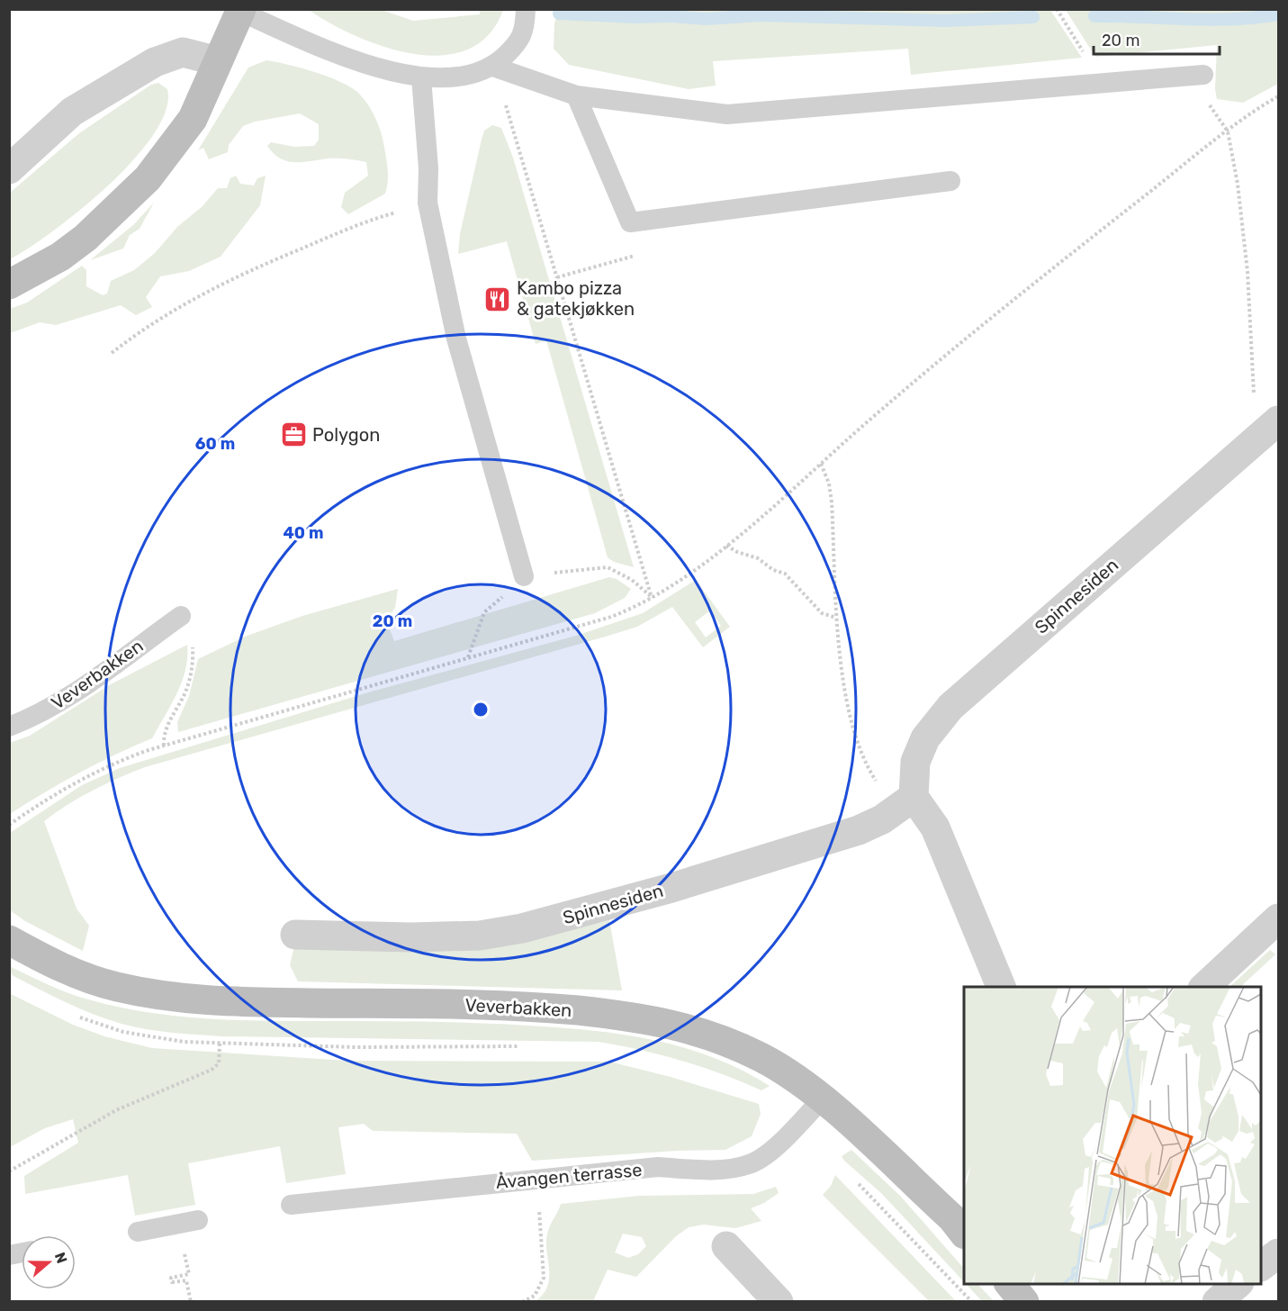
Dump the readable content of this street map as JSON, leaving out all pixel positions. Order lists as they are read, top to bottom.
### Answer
{
  "streets": {
    "street": ["Spinnesiden", "Veverbakken"],
    "lane": ["Åvangen terrasse"]
  },
  "crossings": [
    ["Veverbakken", "Åvangen terrasse"]
  ],
  "places": {
    "restaurant": ["Kambo pizza & gatekjøkken"],
    "office": ["Polygon"]
  },
  "scale_bar": "20 m",
  "north": "right",
  "rings": ["60 m", "40 m", "20 m"]
}
